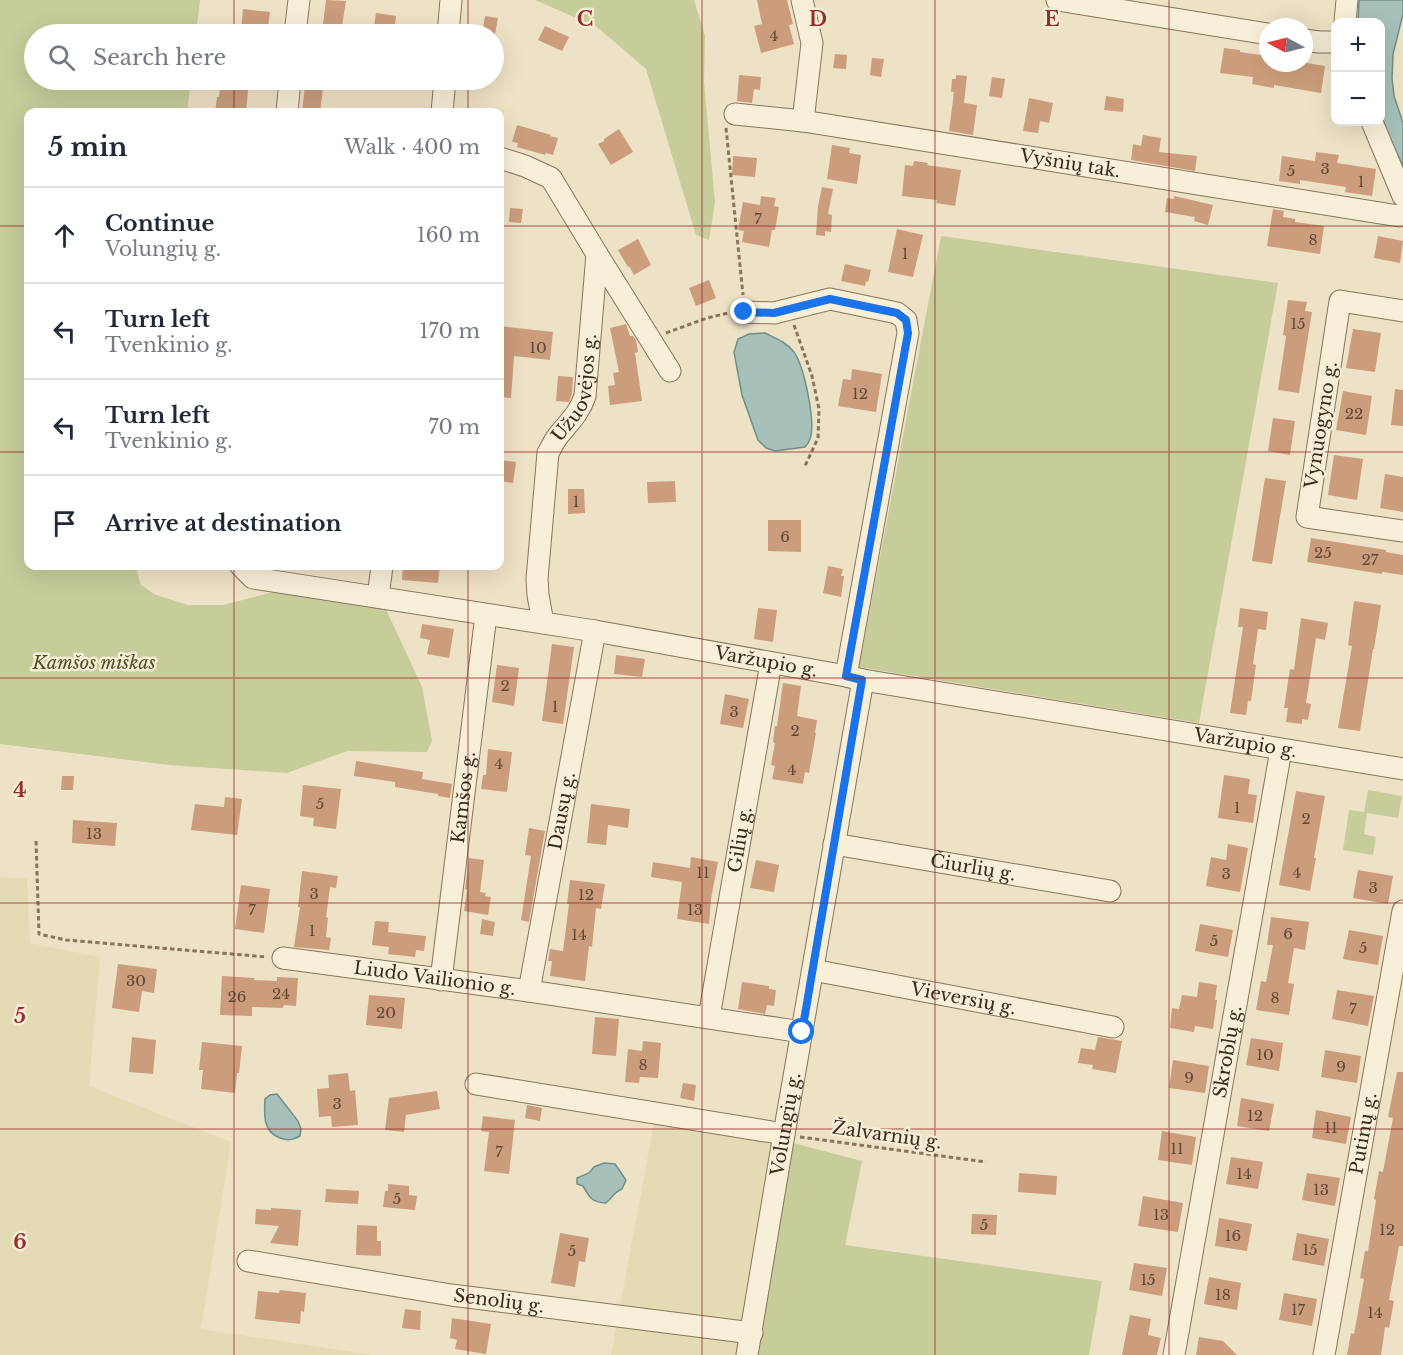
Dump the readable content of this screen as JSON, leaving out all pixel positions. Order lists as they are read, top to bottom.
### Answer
{
  "streets": {
    "street": [
      "Vyšnių tak.",
      "Užuovėjos g.",
      "Vynuogyno g.",
      "Varžupio g.",
      "Kamšos g.",
      "Dausų g.",
      "Gilių g.",
      "Čiurlių g.",
      "Liudo Vailionio g.",
      "Vieversių g.",
      "Skroblų g.",
      "Volungių g.",
      "Putinų g.",
      "Senolių g."
    ],
    "path": ["Žalvarnių g."]
  },
  "crossings": [
    ["Užuovėjos g.", "Varžupio g."],
    ["Varžupio g.", "Kamšos g."],
    ["Varžupio g.", "Dausų g."],
    ["Varžupio g.", "Gilių g."],
    ["Varžupio g.", "Skroblų g."],
    ["Varžupio g.", "Volungių g."],
    ["Kamšos g.", "Liudo Vailionio g."],
    ["Dausų g.", "Liudo Vailionio g."],
    ["Gilių g.", "Liudo Vailionio g."],
    ["Čiurlių g.", "Volungių g."],
    ["Liudo Vailionio g.", "Volungių g."],
    ["Vieversių g.", "Volungių g."],
    ["Volungių g.", "Žalvarnių g."],
    ["Volungių g.", "Senolių g."]
  ],
  "parks": ["Kamšos miškas"],
  "house_numbers": [
    "4",
    "3",
    "5",
    "1",
    "7",
    "8",
    "1",
    "15",
    "10",
    "12",
    "22",
    "1",
    "6",
    "25",
    "27",
    "2",
    "1",
    "3",
    "2",
    "4",
    "4",
    "5",
    "1",
    "2",
    "13",
    "11",
    "4",
    "3",
    "3",
    "3",
    "12",
    "7",
    "13",
    "1",
    "6",
    "14",
    "5",
    "5",
    "30",
    "24",
    "26",
    "8",
    "7",
    "20",
    "10",
    "8",
    "9",
    "9",
    "3",
    "12",
    "11",
    "11",
    "7",
    "14",
    "13",
    "5",
    "13",
    "5",
    "12",
    "16",
    "15",
    "5",
    "15",
    "18",
    "17",
    "14"
  ],
  "north": "left",
  "page": {
    "map_buttons": ["+", "−"],
    "search": "Search here",
    "heading": ["5 min", "Walk · 400 m"],
    "list": [
      ["Continue", "Volungių g.", "160 m"],
      ["Turn left", "Tvenkinio g.", "170 m"],
      ["Turn left", "Tvenkinio g.", "70 m"],
      "Arrive at destination"
    ]
  },
  "grid": {
    "columns": ["C", "D", "E"],
    "rows": ["4", "5", "6"]
  }
}
